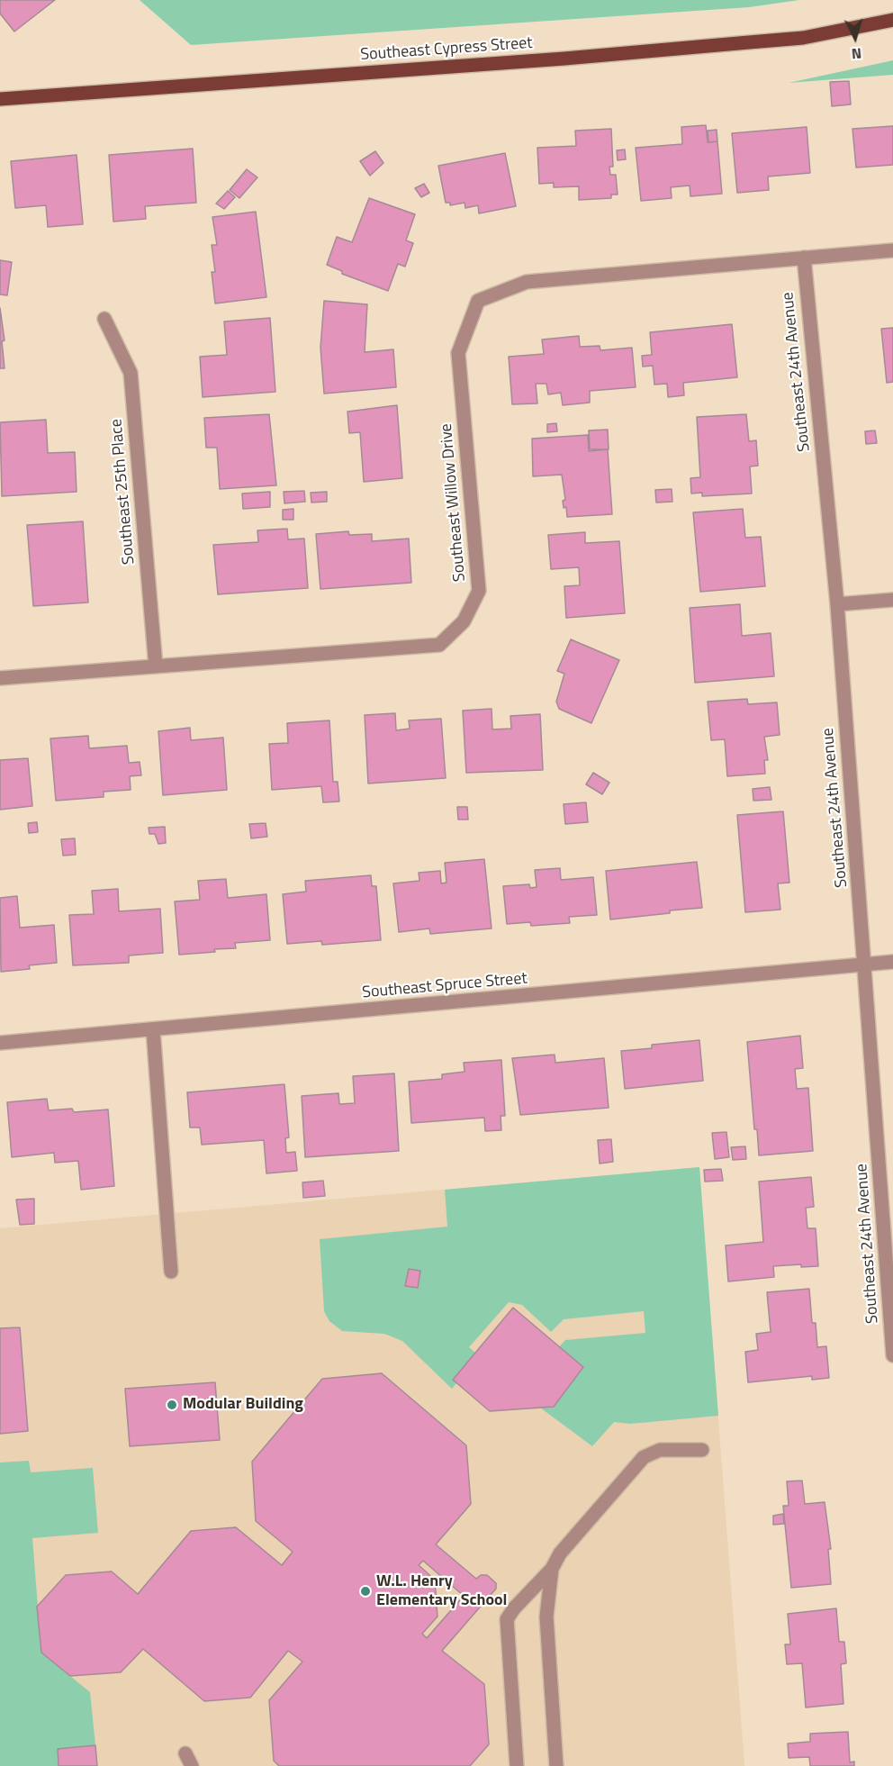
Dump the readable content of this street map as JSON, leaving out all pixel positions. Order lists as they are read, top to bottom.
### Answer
{
  "streets": {
    "main road": ["Southeast Cypress Street"],
    "street": [
      "Southeast 24th Avenue",
      "Southeast 25th Place",
      "Southeast Willow Drive",
      "Southeast Spruce Street"
    ]
  },
  "crossings": [
    ["Southeast 24th Avenue", "Southeast Willow Drive"],
    ["Southeast 24th Avenue", "Southeast Spruce Street"],
    ["Southeast 25th Place", "Southeast Willow Drive"]
  ],
  "places": ["Modular Building", "W.L. Henry Elementary School"],
  "north": "bottom"
}
